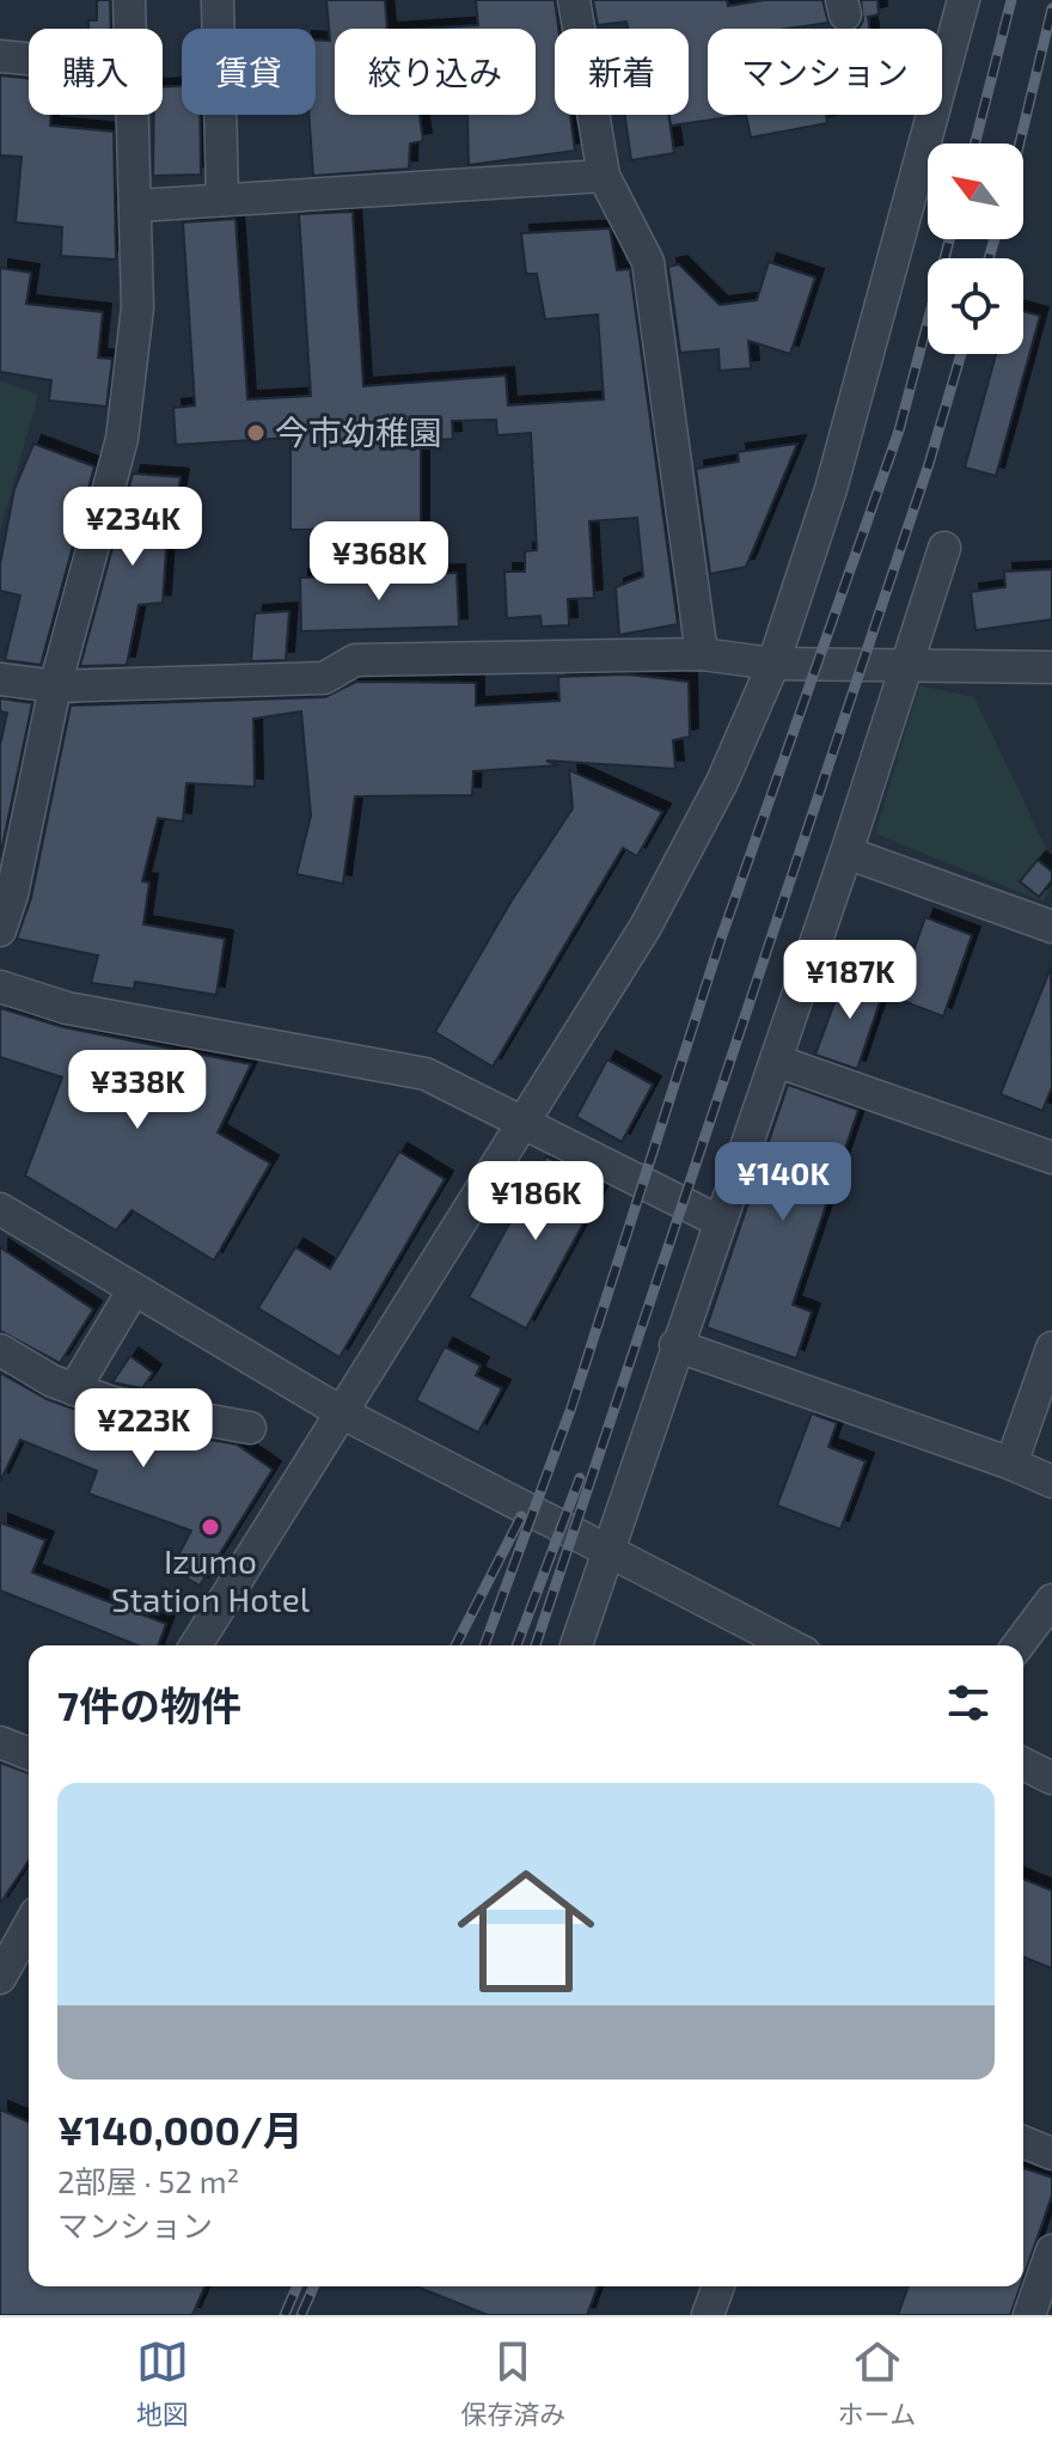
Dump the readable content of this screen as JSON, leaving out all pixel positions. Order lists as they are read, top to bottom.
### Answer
{
  "places": ["今市幼稚園", "Izumo Station Hotel"],
  "north": "top left",
  "page": {
    "chip": [
      "購入",
      "賃貸",
      "絞り込み",
      "新着",
      "マンション"
    ],
    "price": [
      "¥234K",
      "¥368K",
      "¥187K",
      "¥338K",
      "¥140K",
      "¥186K",
      "¥223K"
    ],
    "heading": "7件の物件",
    "list": [
      {
        "name": "¥140,000/月",
        "note": "2部屋 · 52 m² · マンション"
      }
    ],
    "tabs": ["地図", "保存済み", "ホーム"]
  }
}
